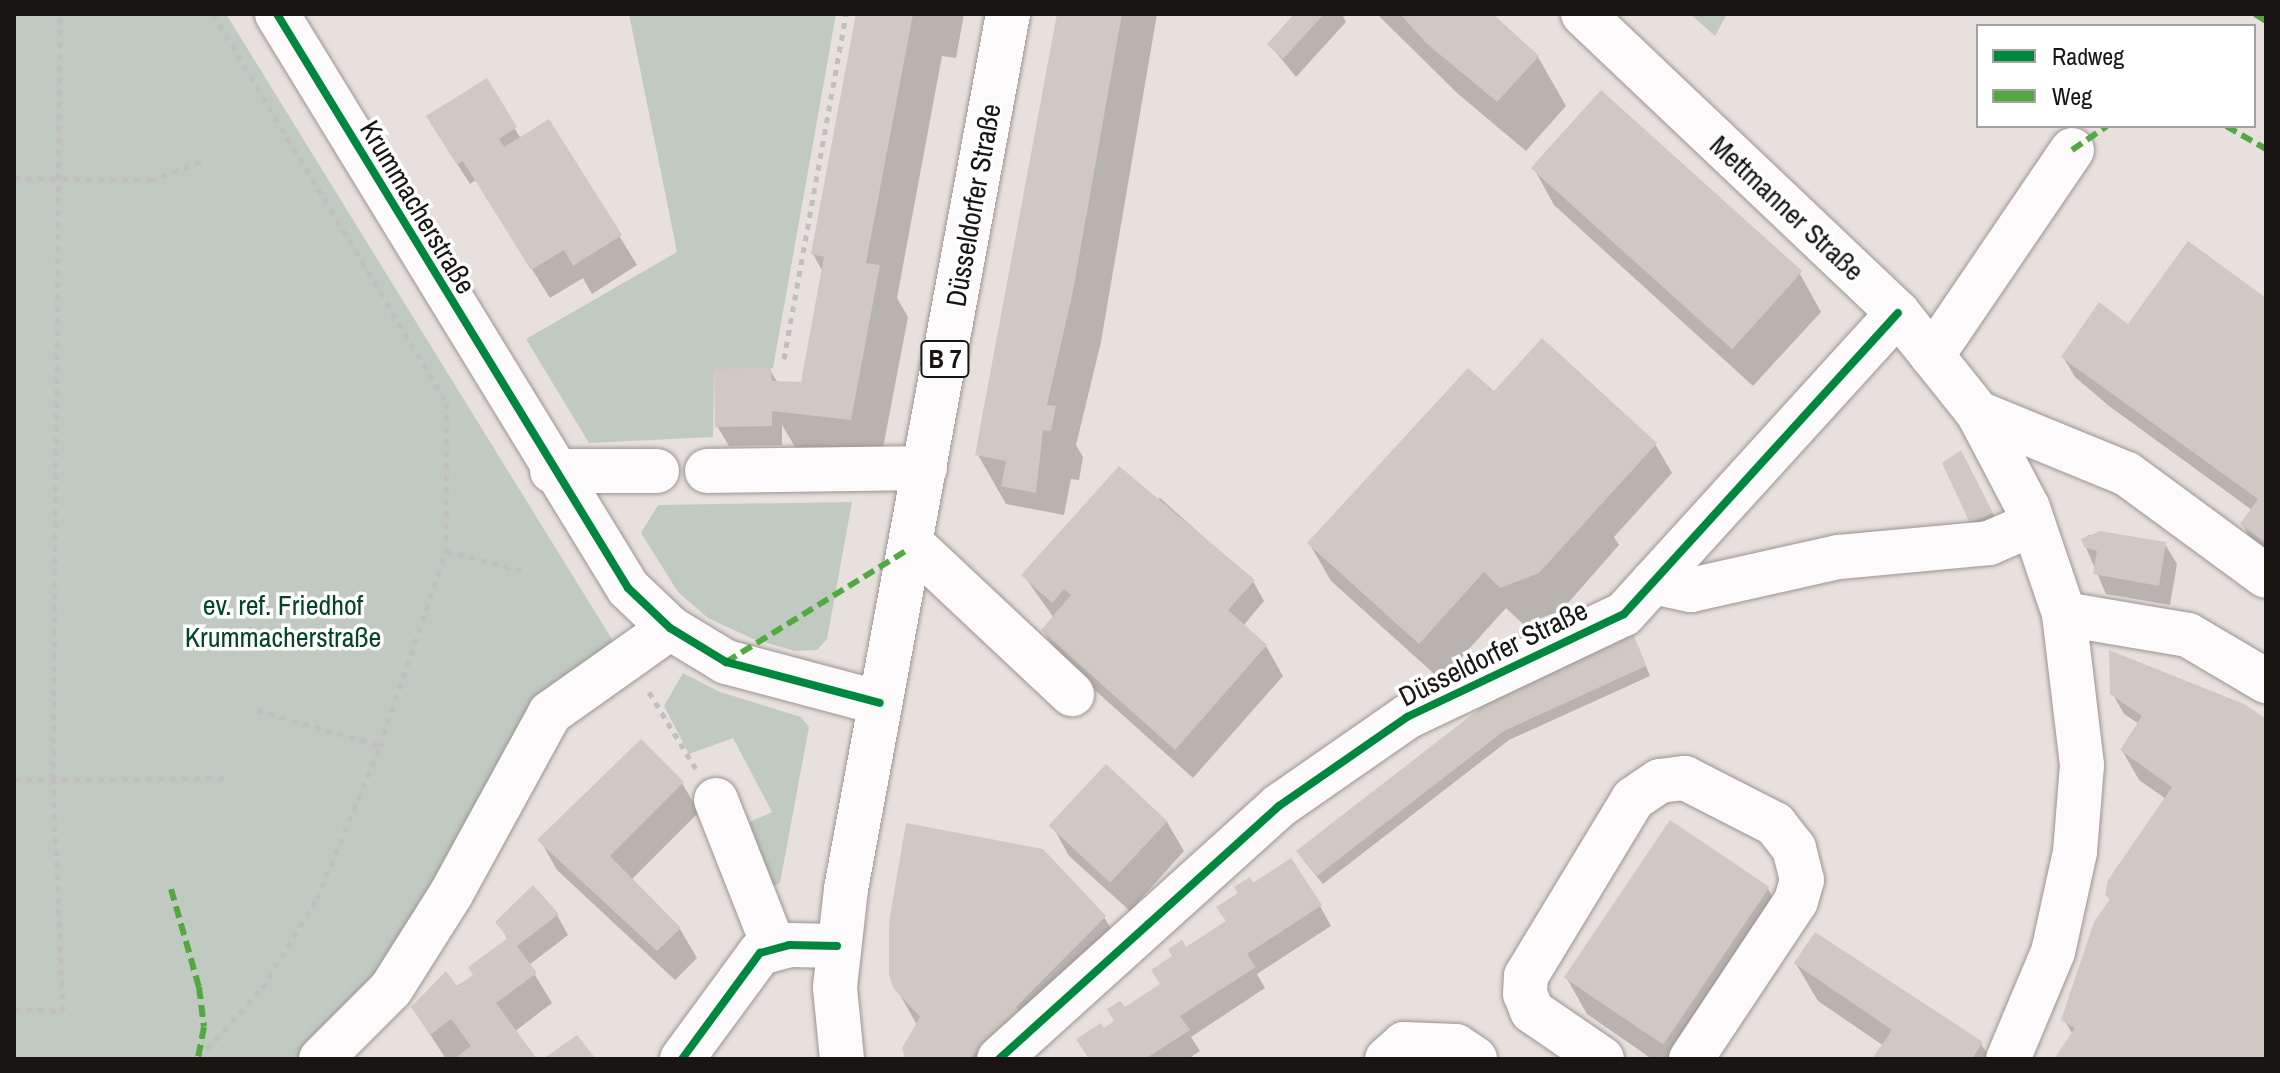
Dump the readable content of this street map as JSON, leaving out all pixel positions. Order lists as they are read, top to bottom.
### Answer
{
  "streets": {
    "street": [
      "Düsseldorfer Straße",
      "Krummacherstraße",
      "Mettmanner Straße",
      "B 7"
    ]
  },
  "crossings": [
    ["Düsseldorfer Straße", "Krummacherstraße"],
    ["Düsseldorfer Straße", "Mettmanner Straße"]
  ],
  "parks": ["ev. ref. Friedhof Krummacherstraße"],
  "legend": ["Radweg", "Weg"]
}
